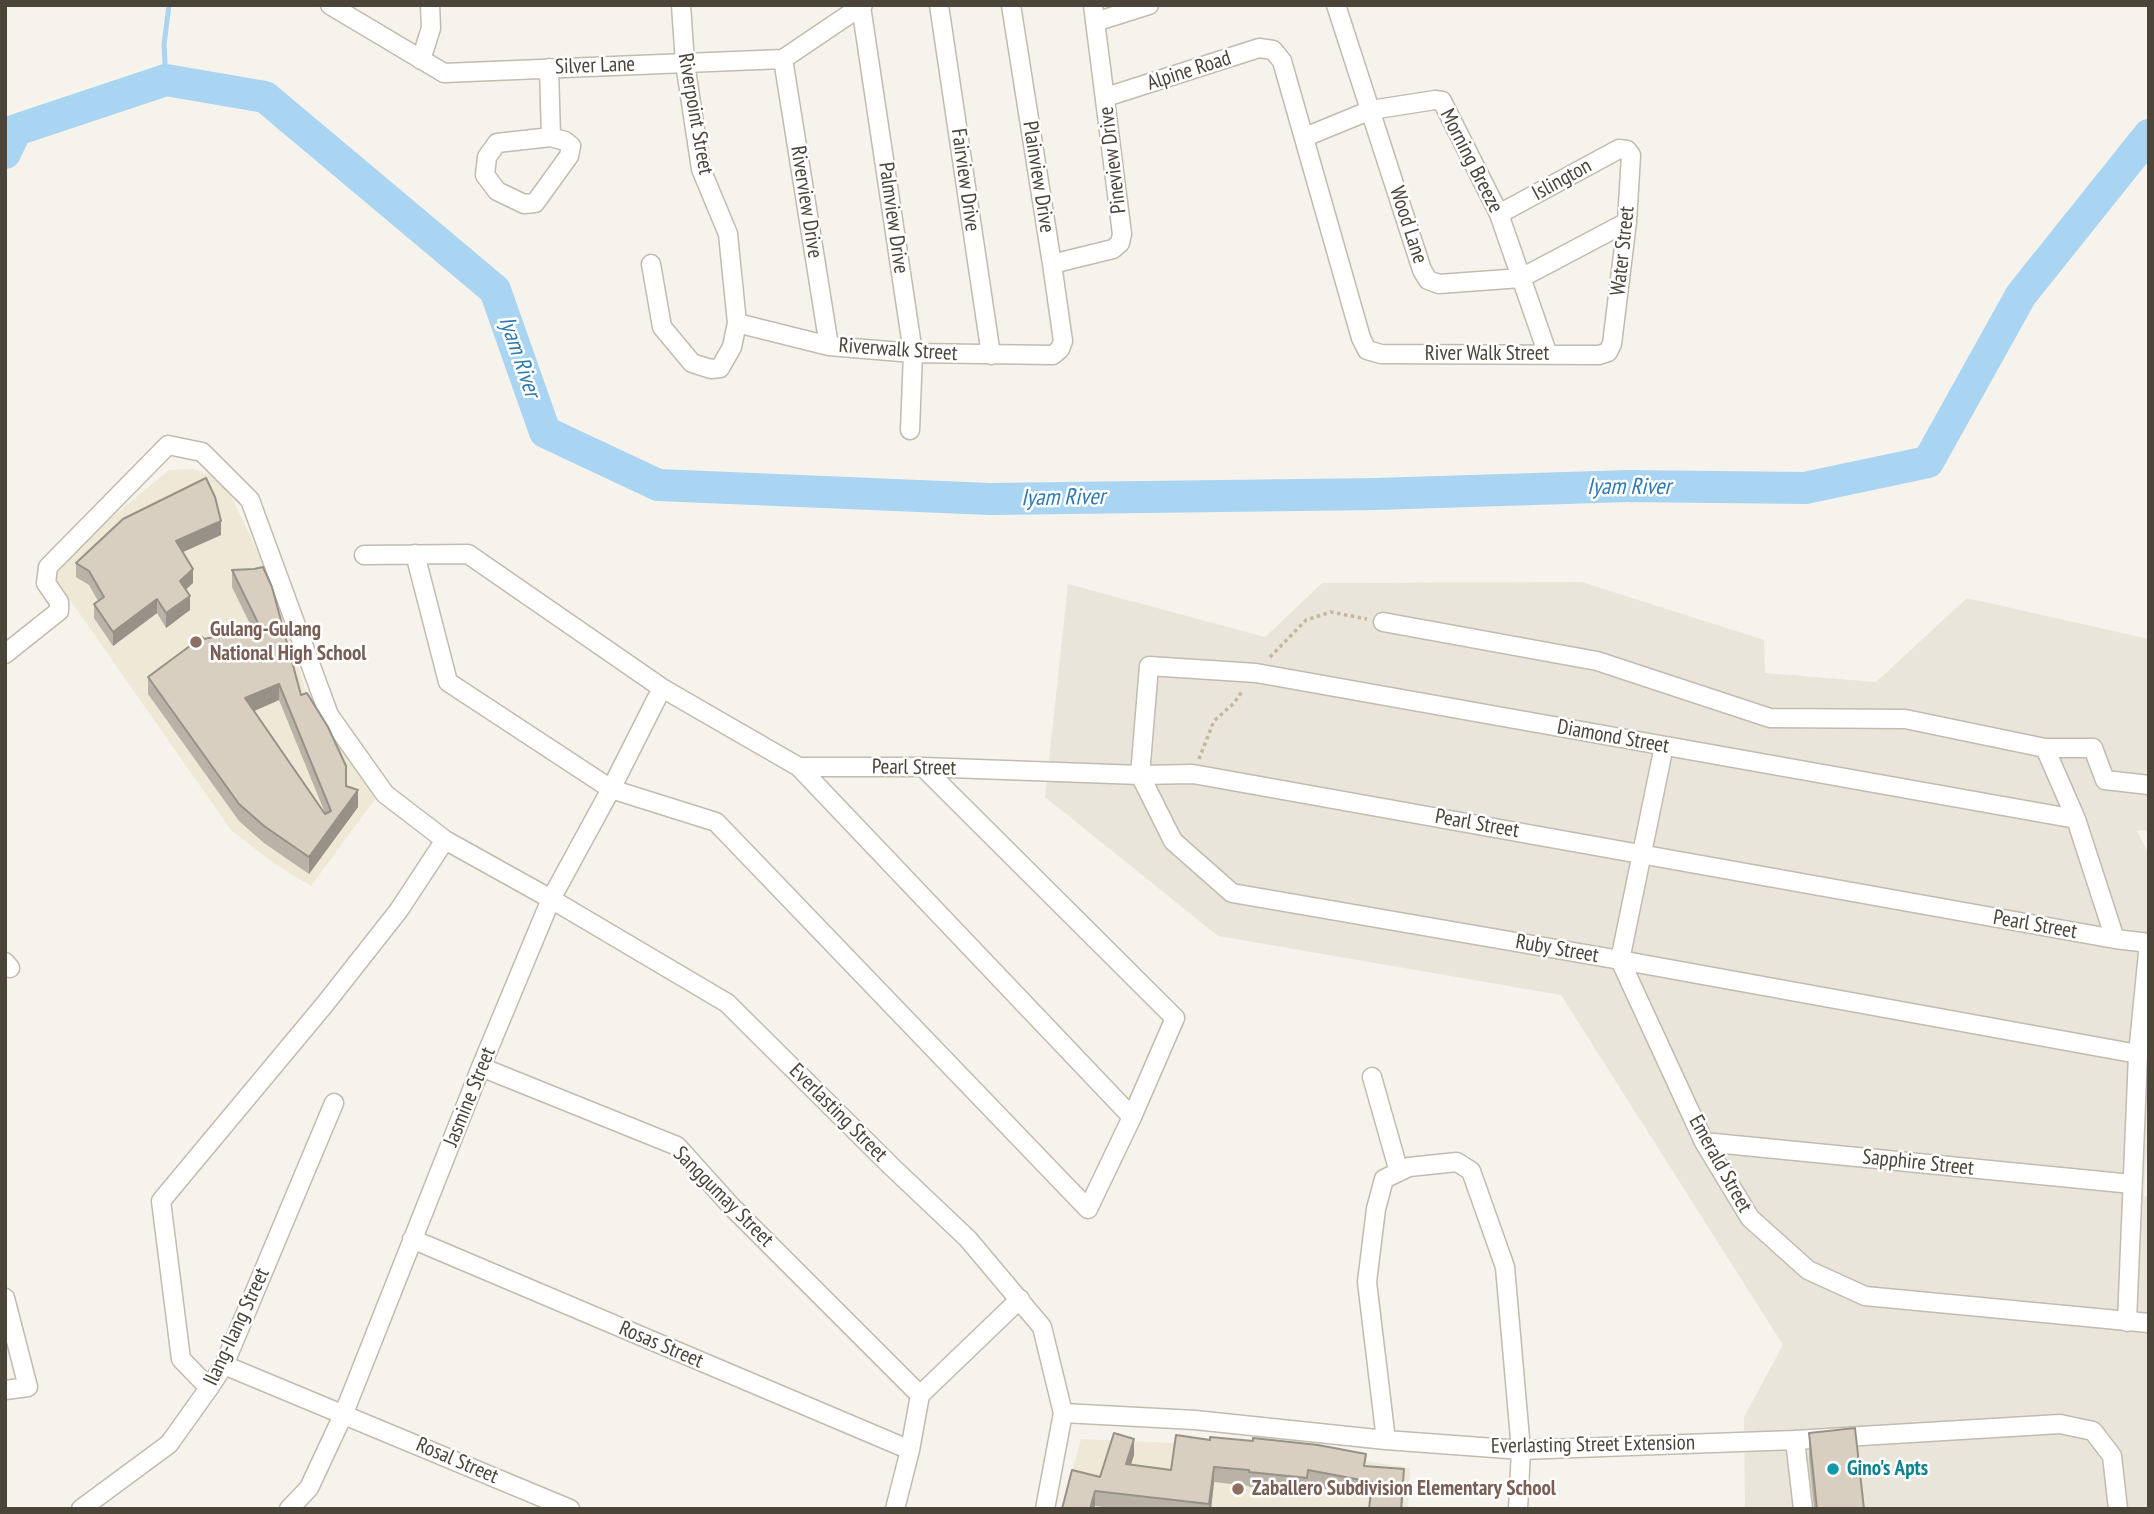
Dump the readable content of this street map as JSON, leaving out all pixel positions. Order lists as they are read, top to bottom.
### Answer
{
  "streets": {
    "street": [
      "Silver Lane",
      "Alpine Road",
      "Riverpoint Street",
      "Pineview Drive",
      "Morning Breeze",
      "Plainview Drive",
      "Fairview Drive",
      "Islington",
      "Riverview Drive",
      "Palmview Drive",
      "Wood Lane",
      "Water Street",
      "Riverwalk Street",
      "River Walk Street",
      "Diamond Street",
      "Pearl Street",
      "Ruby Street",
      "Jasmine Street",
      "Everlasting Street",
      "Sapphire Street",
      "Emerald Street",
      "Sanggumay Street",
      "Ilang-Ilang Street",
      "Rosas Street",
      "Everlasting Street Extension",
      "Rosal Street"
    ]
  },
  "crossings": [
    ["Silver Lane", "Riverpoint Street"],
    ["Silver Lane", "Riverview Drive"],
    ["Alpine Road", "Pineview Drive"],
    ["Alpine Road", "Morning Breeze"],
    ["Alpine Road", "River Walk Street"],
    ["Riverpoint Street", "Riverwalk Street"],
    ["Pineview Drive", "Plainview Drive"],
    ["Morning Breeze", "Islington"],
    ["Morning Breeze", "Wood Lane"],
    ["Morning Breeze", "River Walk Street"],
    ["Plainview Drive", "Riverwalk Street"],
    ["Fairview Drive", "Riverwalk Street"],
    ["Islington", "Water Street"],
    ["Riverview Drive", "Riverwalk Street"],
    ["Palmview Drive", "Riverwalk Street"],
    ["Wood Lane", "Water Street"],
    ["Water Street", "River Walk Street"],
    ["Diamond Street", "Pearl Street"],
    ["Diamond Street", "Ruby Street"],
    ["Pearl Street", "Ruby Street"],
    ["Ruby Street", "Emerald Street"],
    ["Jasmine Street", "Everlasting Street"],
    ["Jasmine Street", "Sanggumay Street"],
    ["Jasmine Street", "Rosas Street"],
    ["Jasmine Street", "Rosal Street"],
    ["Everlasting Street", "Everlasting Street Extension"],
    ["Sapphire Street", "Emerald Street"],
    ["Ilang-Ilang Street", "Rosal Street"]
  ],
  "water": ["Iyam River"],
  "places": ["Gulang-Gulang National High School", "Gino's Apts", "Zaballero Subdivision Elementary School"]
}
